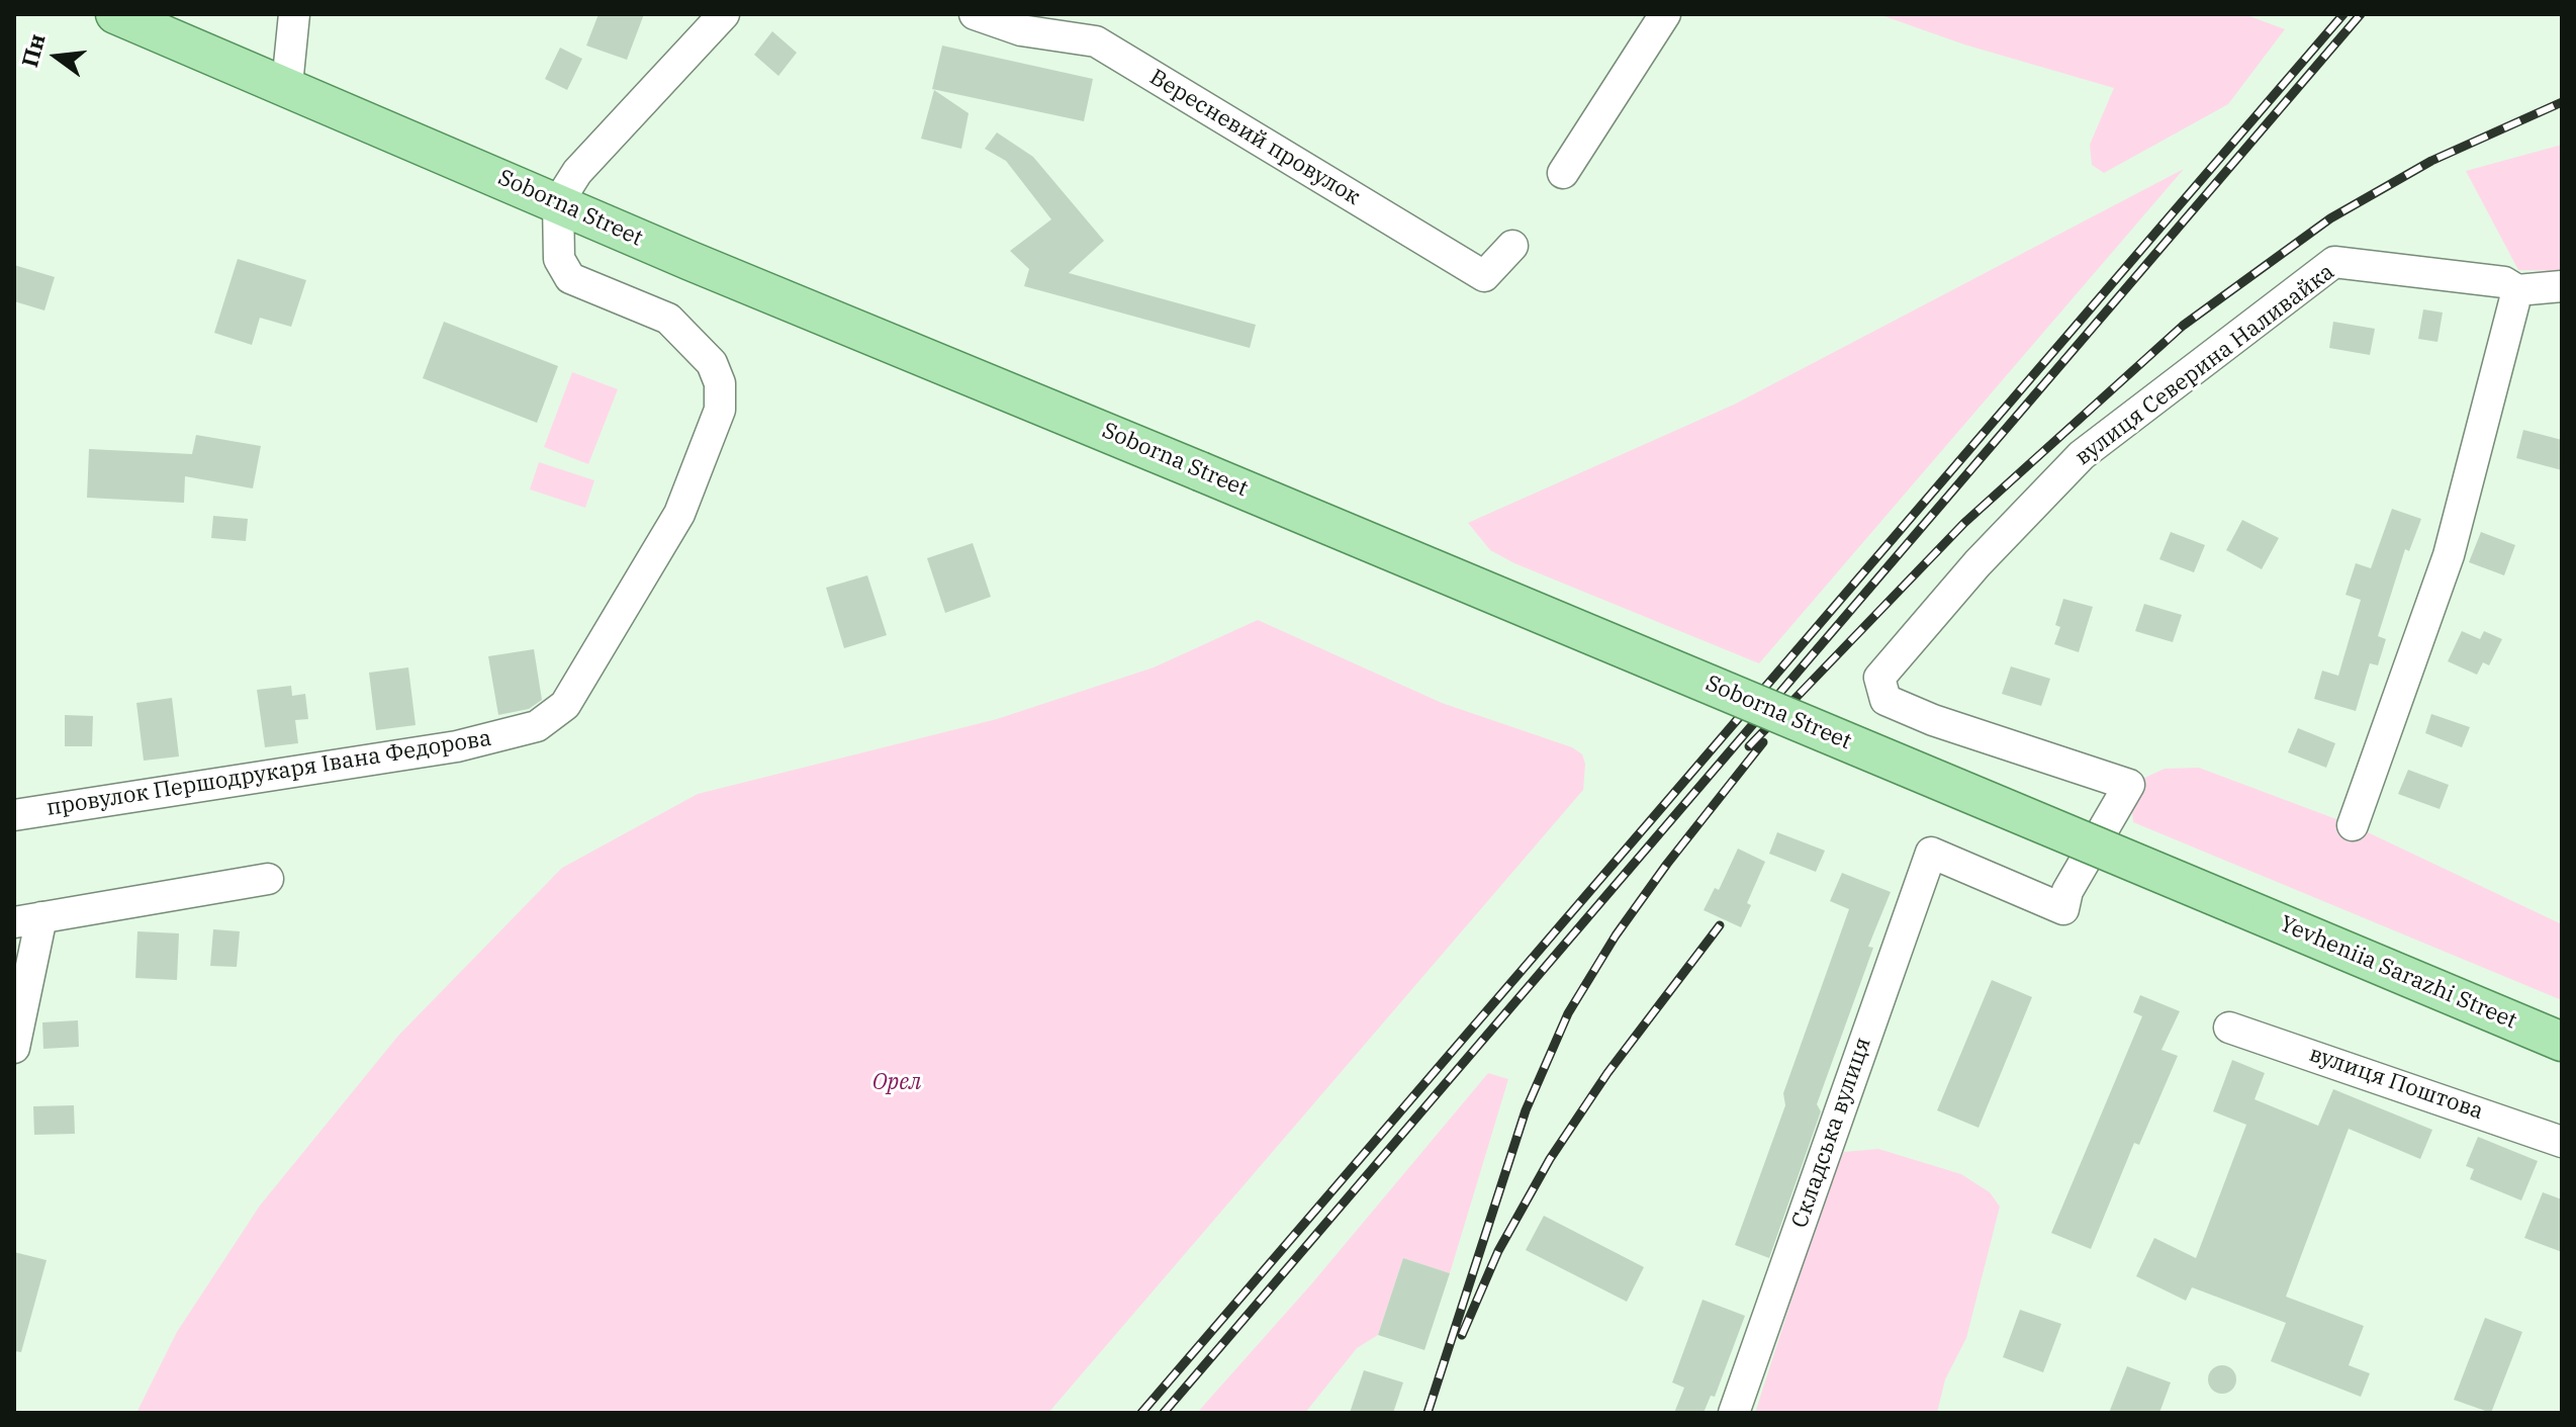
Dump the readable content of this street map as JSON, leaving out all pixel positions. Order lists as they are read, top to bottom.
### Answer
{
  "streets": {
    "main road": ["Soborna Street", "Yevheniia Sarazhi Street"],
    "street": [
      "Вересневий провулок",
      "вулиця Северина Наливайка",
      "провулок Першодрукаря Івана Федорова",
      "вулиця Поштова",
      "Складська вулиця"
    ]
  },
  "crossings": [
    ["Soborna Street", "провулок Першодрукаря Івана Федорова"],
    ["Soborna Street", "Yevheniia Sarazhi Street"],
    ["вулиця Северина Наливайка", "Складська вулиця"]
  ],
  "parks": ["Орел"],
  "north": "left"
}
